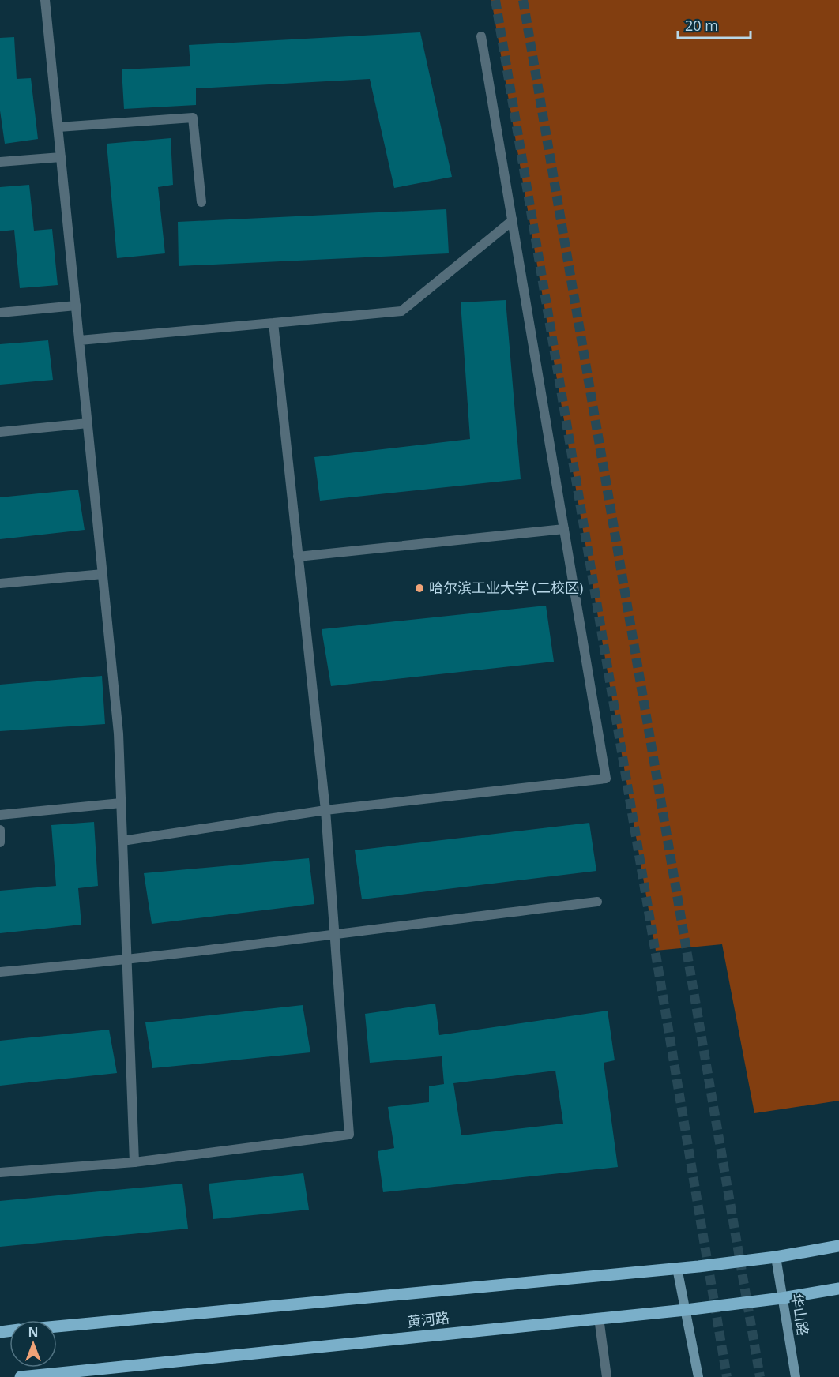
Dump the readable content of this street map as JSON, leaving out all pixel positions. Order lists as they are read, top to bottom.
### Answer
{
  "streets": {
    "main road": ["华山路", "黄河路"]
  },
  "crossings": [
    ["华山路", "黄河路"]
  ],
  "places": ["哈尔滨工业大学 (二校区)"],
  "scale_bar": "20 m",
  "north": "top"
}
